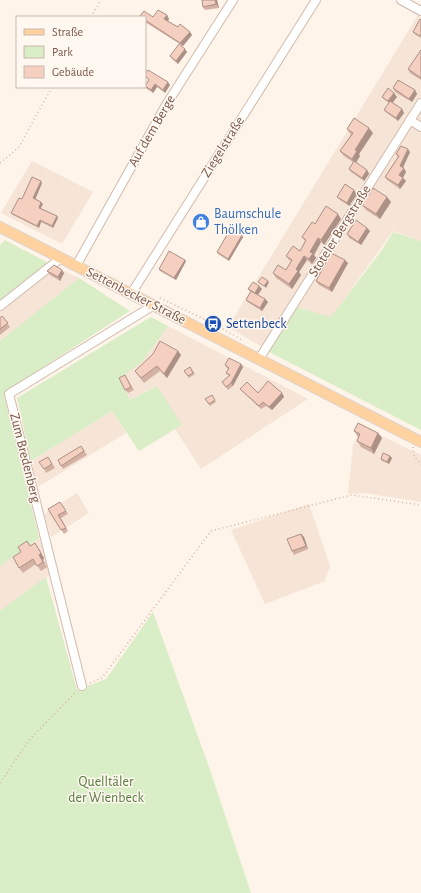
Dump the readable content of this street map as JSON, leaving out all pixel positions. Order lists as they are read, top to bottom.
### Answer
{
  "streets": {
    "main road": ["Settenbecker Straße"],
    "street": [
      "Auf dem Berge",
      "Ziegelstraße",
      "Stoteler Bergstraße",
      "Zum Bredenberg"
    ]
  },
  "crossings": [
    ["Auf dem Berge", "Settenbecker Straße"],
    ["Ziegelstraße", "Settenbecker Straße"],
    ["Stoteler Bergstraße", "Settenbecker Straße"],
    ["Settenbecker Straße", "Zum Bredenberg"]
  ],
  "parks": ["Quelltäler der Wienbeck"],
  "places": {
    "shop": ["Baumschule Thölken"],
    "bus stop": ["Settenbeck"]
  },
  "legend": ["Straße", "Park", "Gebäude"]
}
